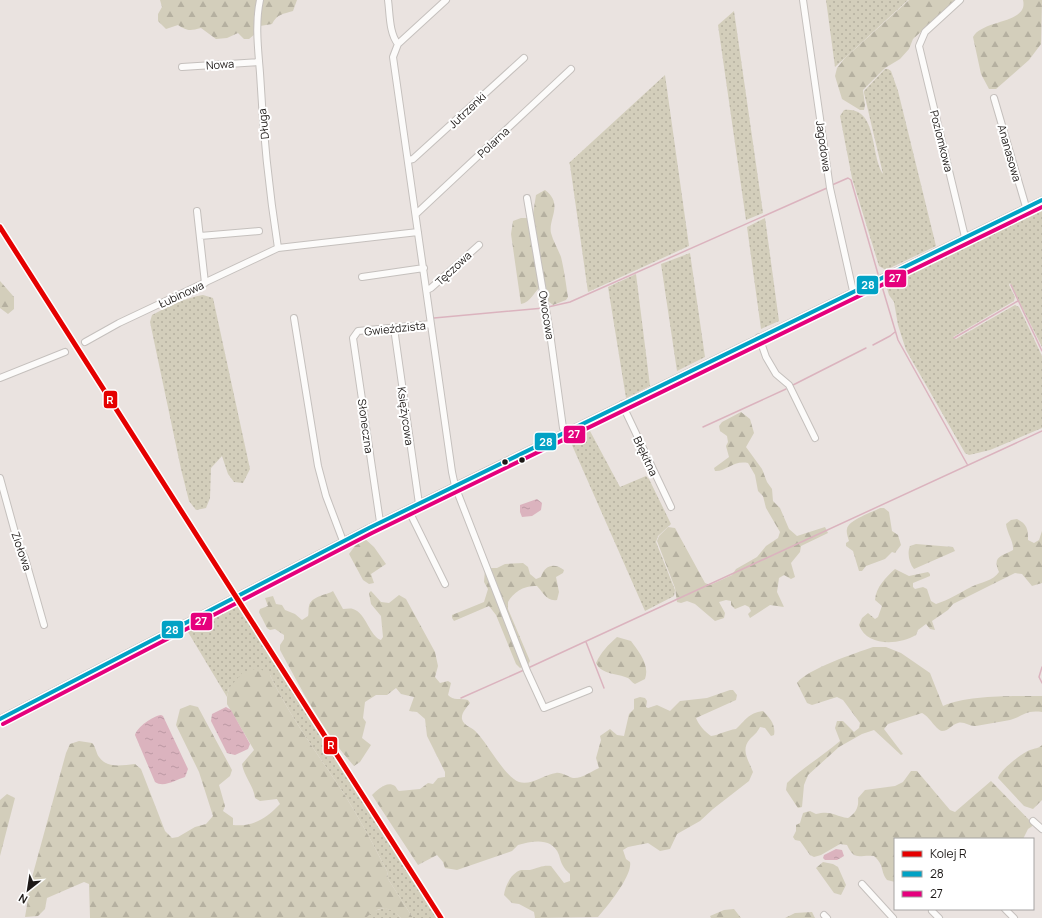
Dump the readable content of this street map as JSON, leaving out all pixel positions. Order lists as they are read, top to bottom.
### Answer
{
  "streets": {
    "street": [
      "Nowa",
      "Jutrzenki",
      "Długa",
      "Poziomkowa",
      "Polarna",
      "Jagodowa",
      "Ananasowa",
      "Tęczowa",
      "Łubinowa",
      "Owocowa",
      "Gwieździsta",
      "Księżycowa",
      "Słoneczna",
      "Błękitna",
      "Ziołowa"
    ]
  },
  "crossings": [
    ["Nowa", "Długa"],
    ["Długa", "Łubinowa"],
    ["Gwieździsta", "Księżycowa"],
    ["Gwieździsta", "Słoneczna"]
  ],
  "lines": ["transit line 28", "transit line 27", "rail line R"],
  "legend": ["Kolej R", "28", "27"],
  "north": "bottom left"
}
